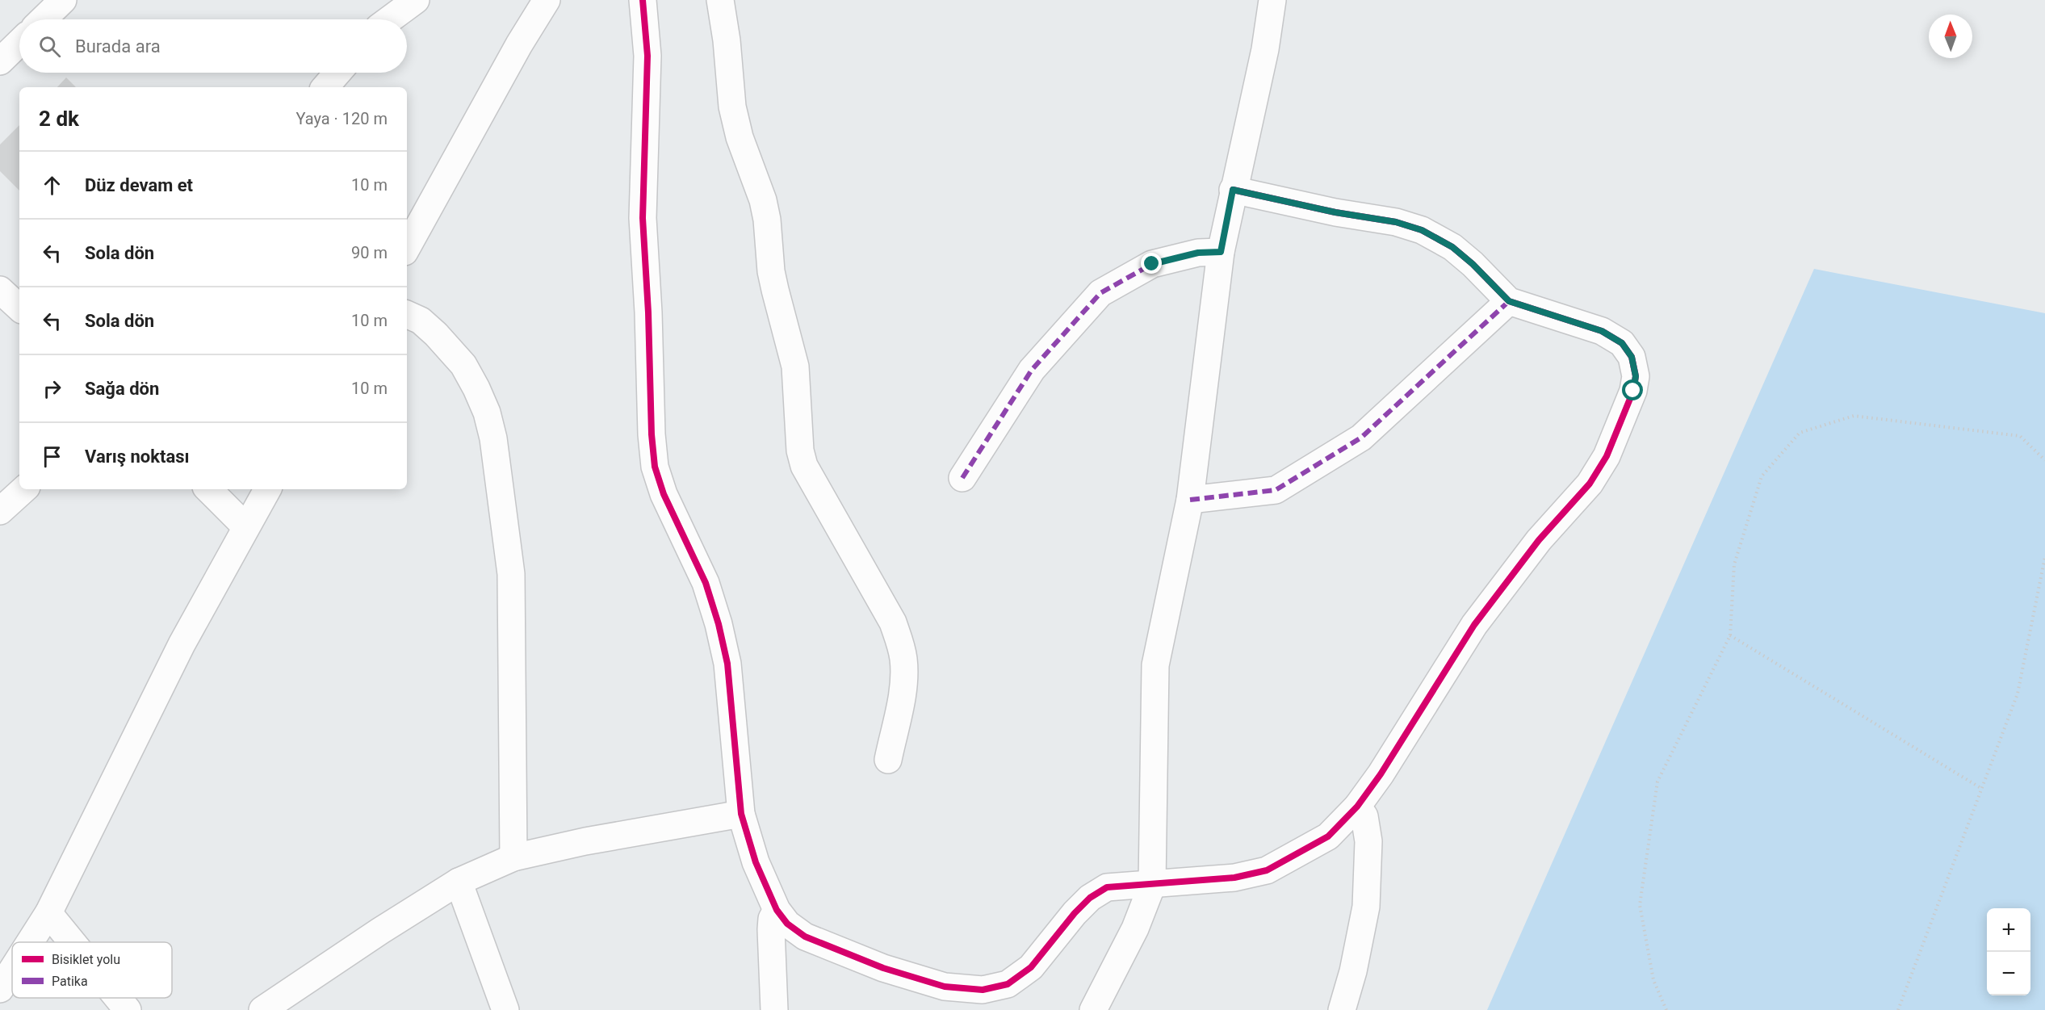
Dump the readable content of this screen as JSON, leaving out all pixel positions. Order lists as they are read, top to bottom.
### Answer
{
  "legend": ["Bisiklet yolu", "Patika"],
  "north": "top",
  "page": {
    "search": "Burada ara",
    "heading": ["2 dk", "Yaya · 120 m"],
    "list": [
      ["Düz devam et", "10 m"],
      ["Sola dön", "90 m"],
      ["Sola dön", "10 m"],
      ["Sağa dön", "10 m"],
      "Varış noktası"
    ],
    "map_buttons": ["+", "−"]
  }
}
